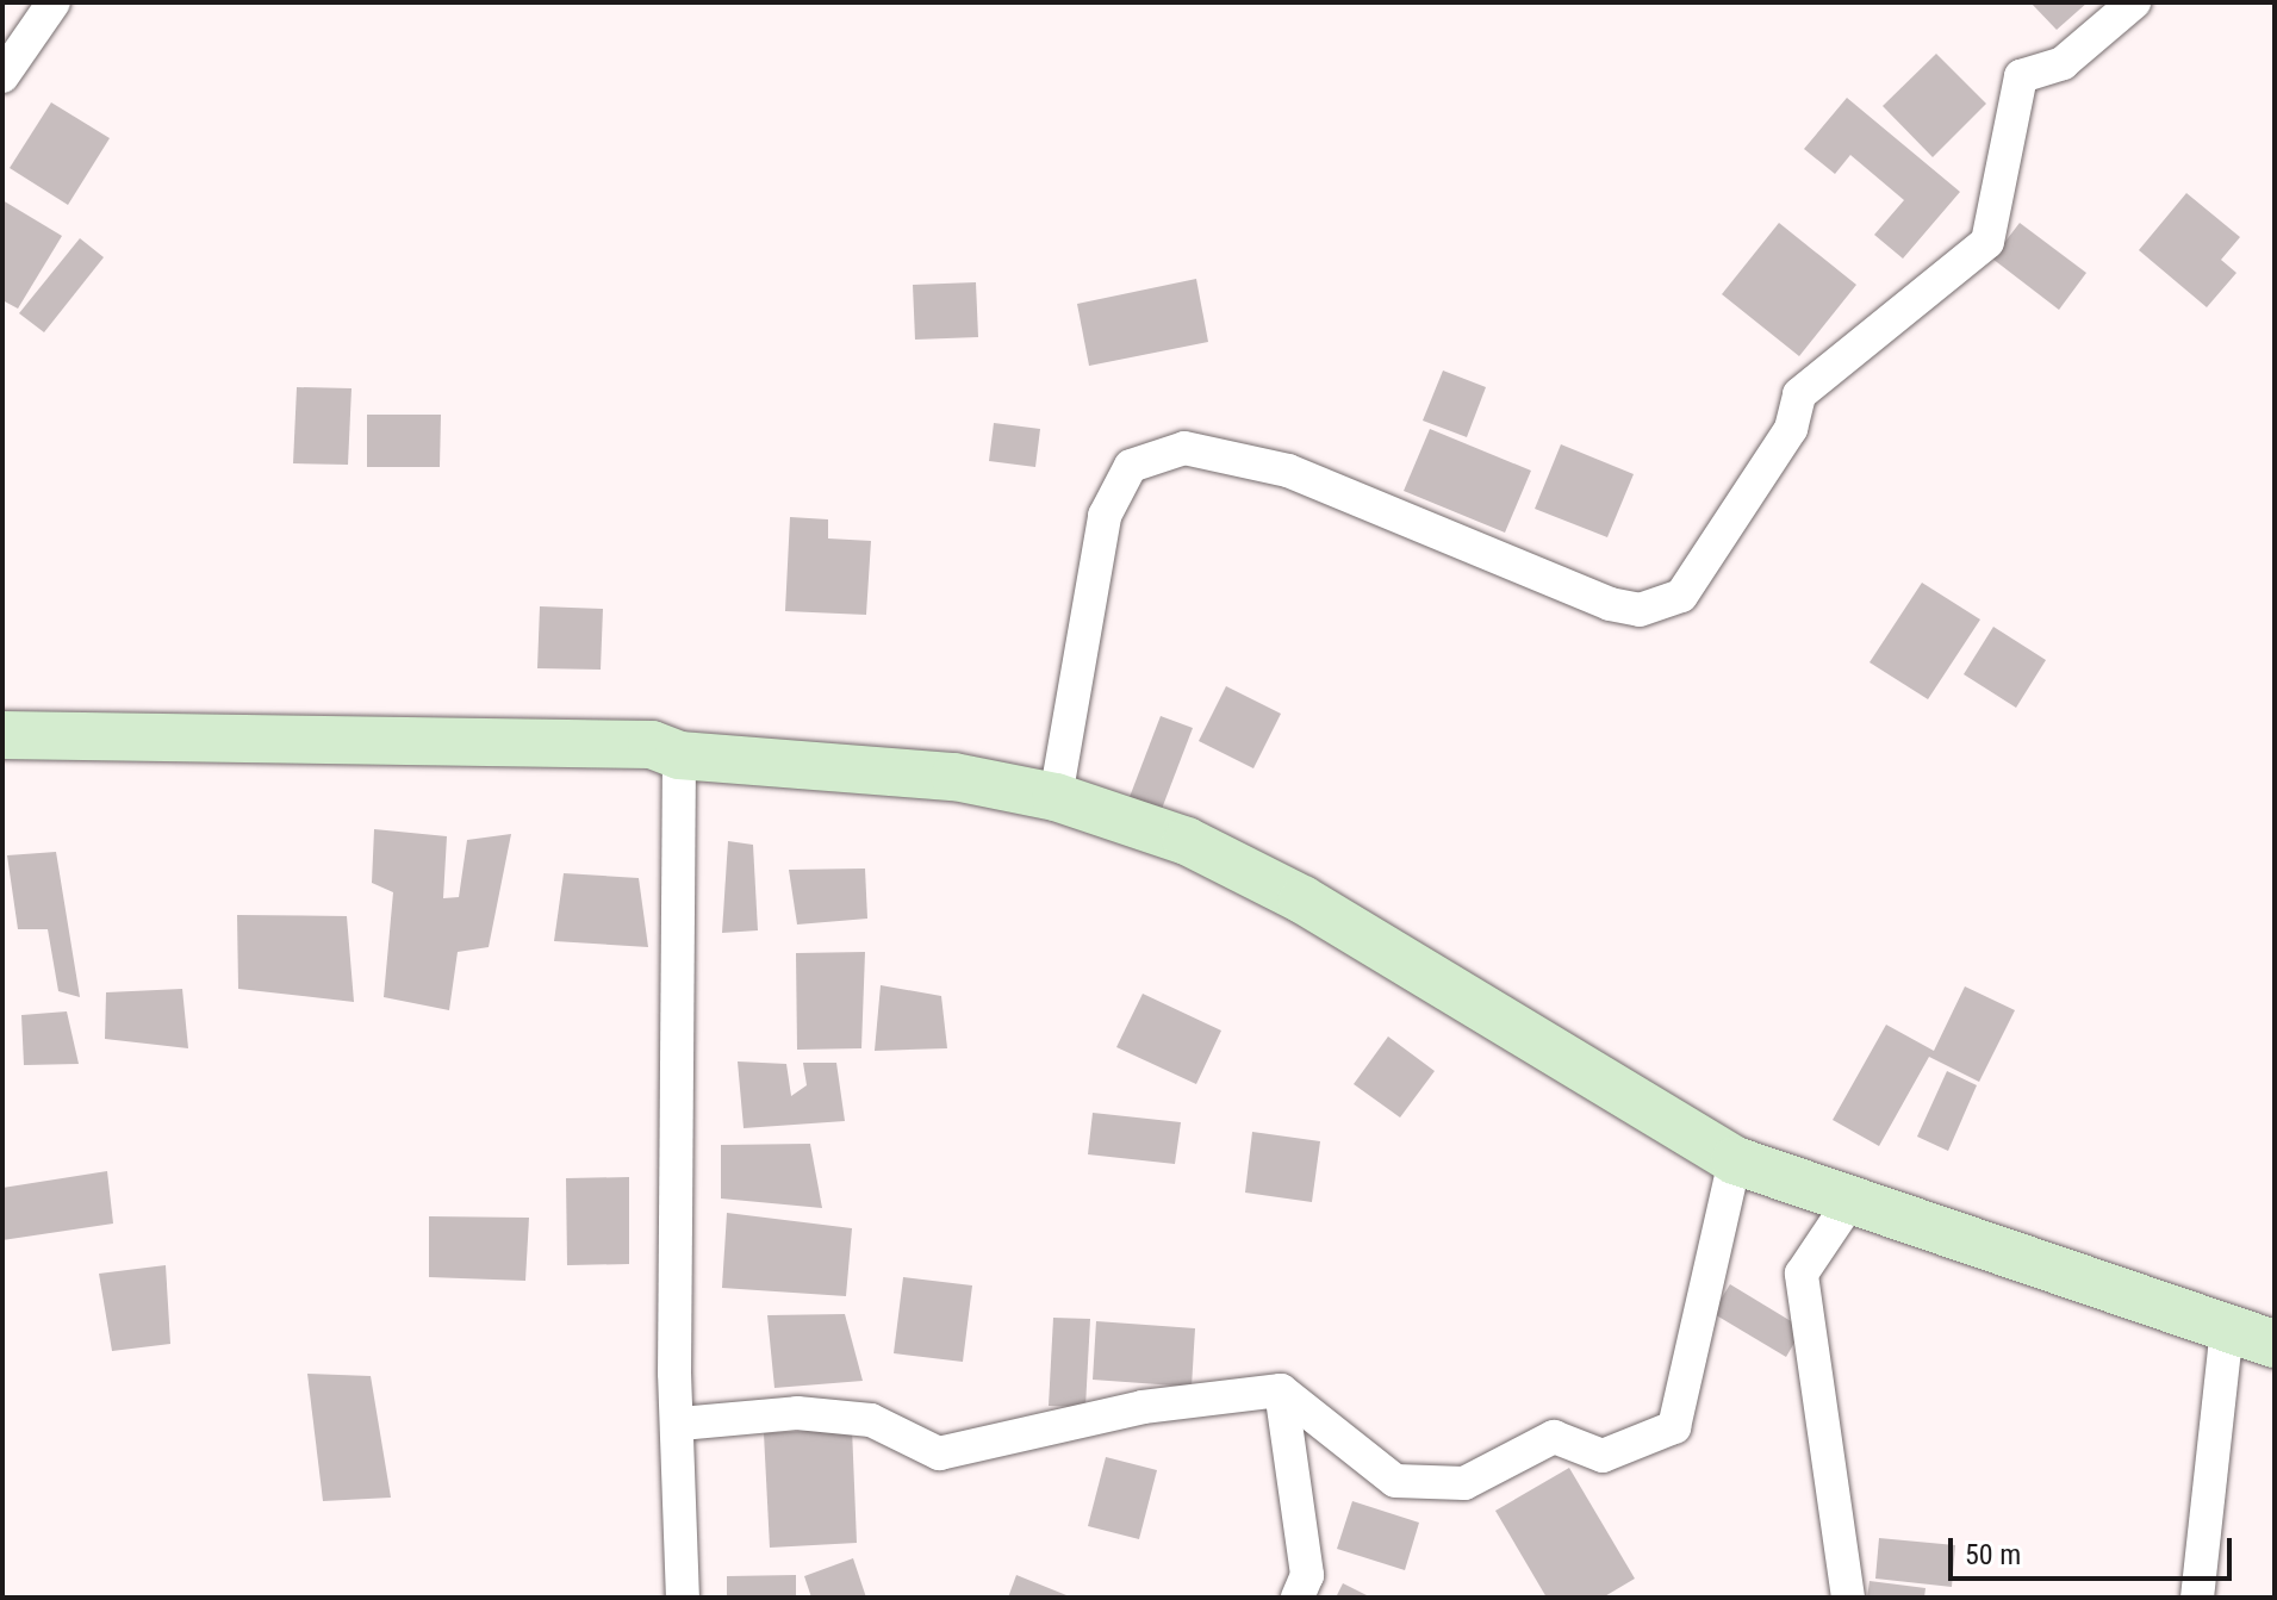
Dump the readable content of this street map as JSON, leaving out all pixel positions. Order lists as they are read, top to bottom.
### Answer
{
  "scale_bar": "50 m"
}
